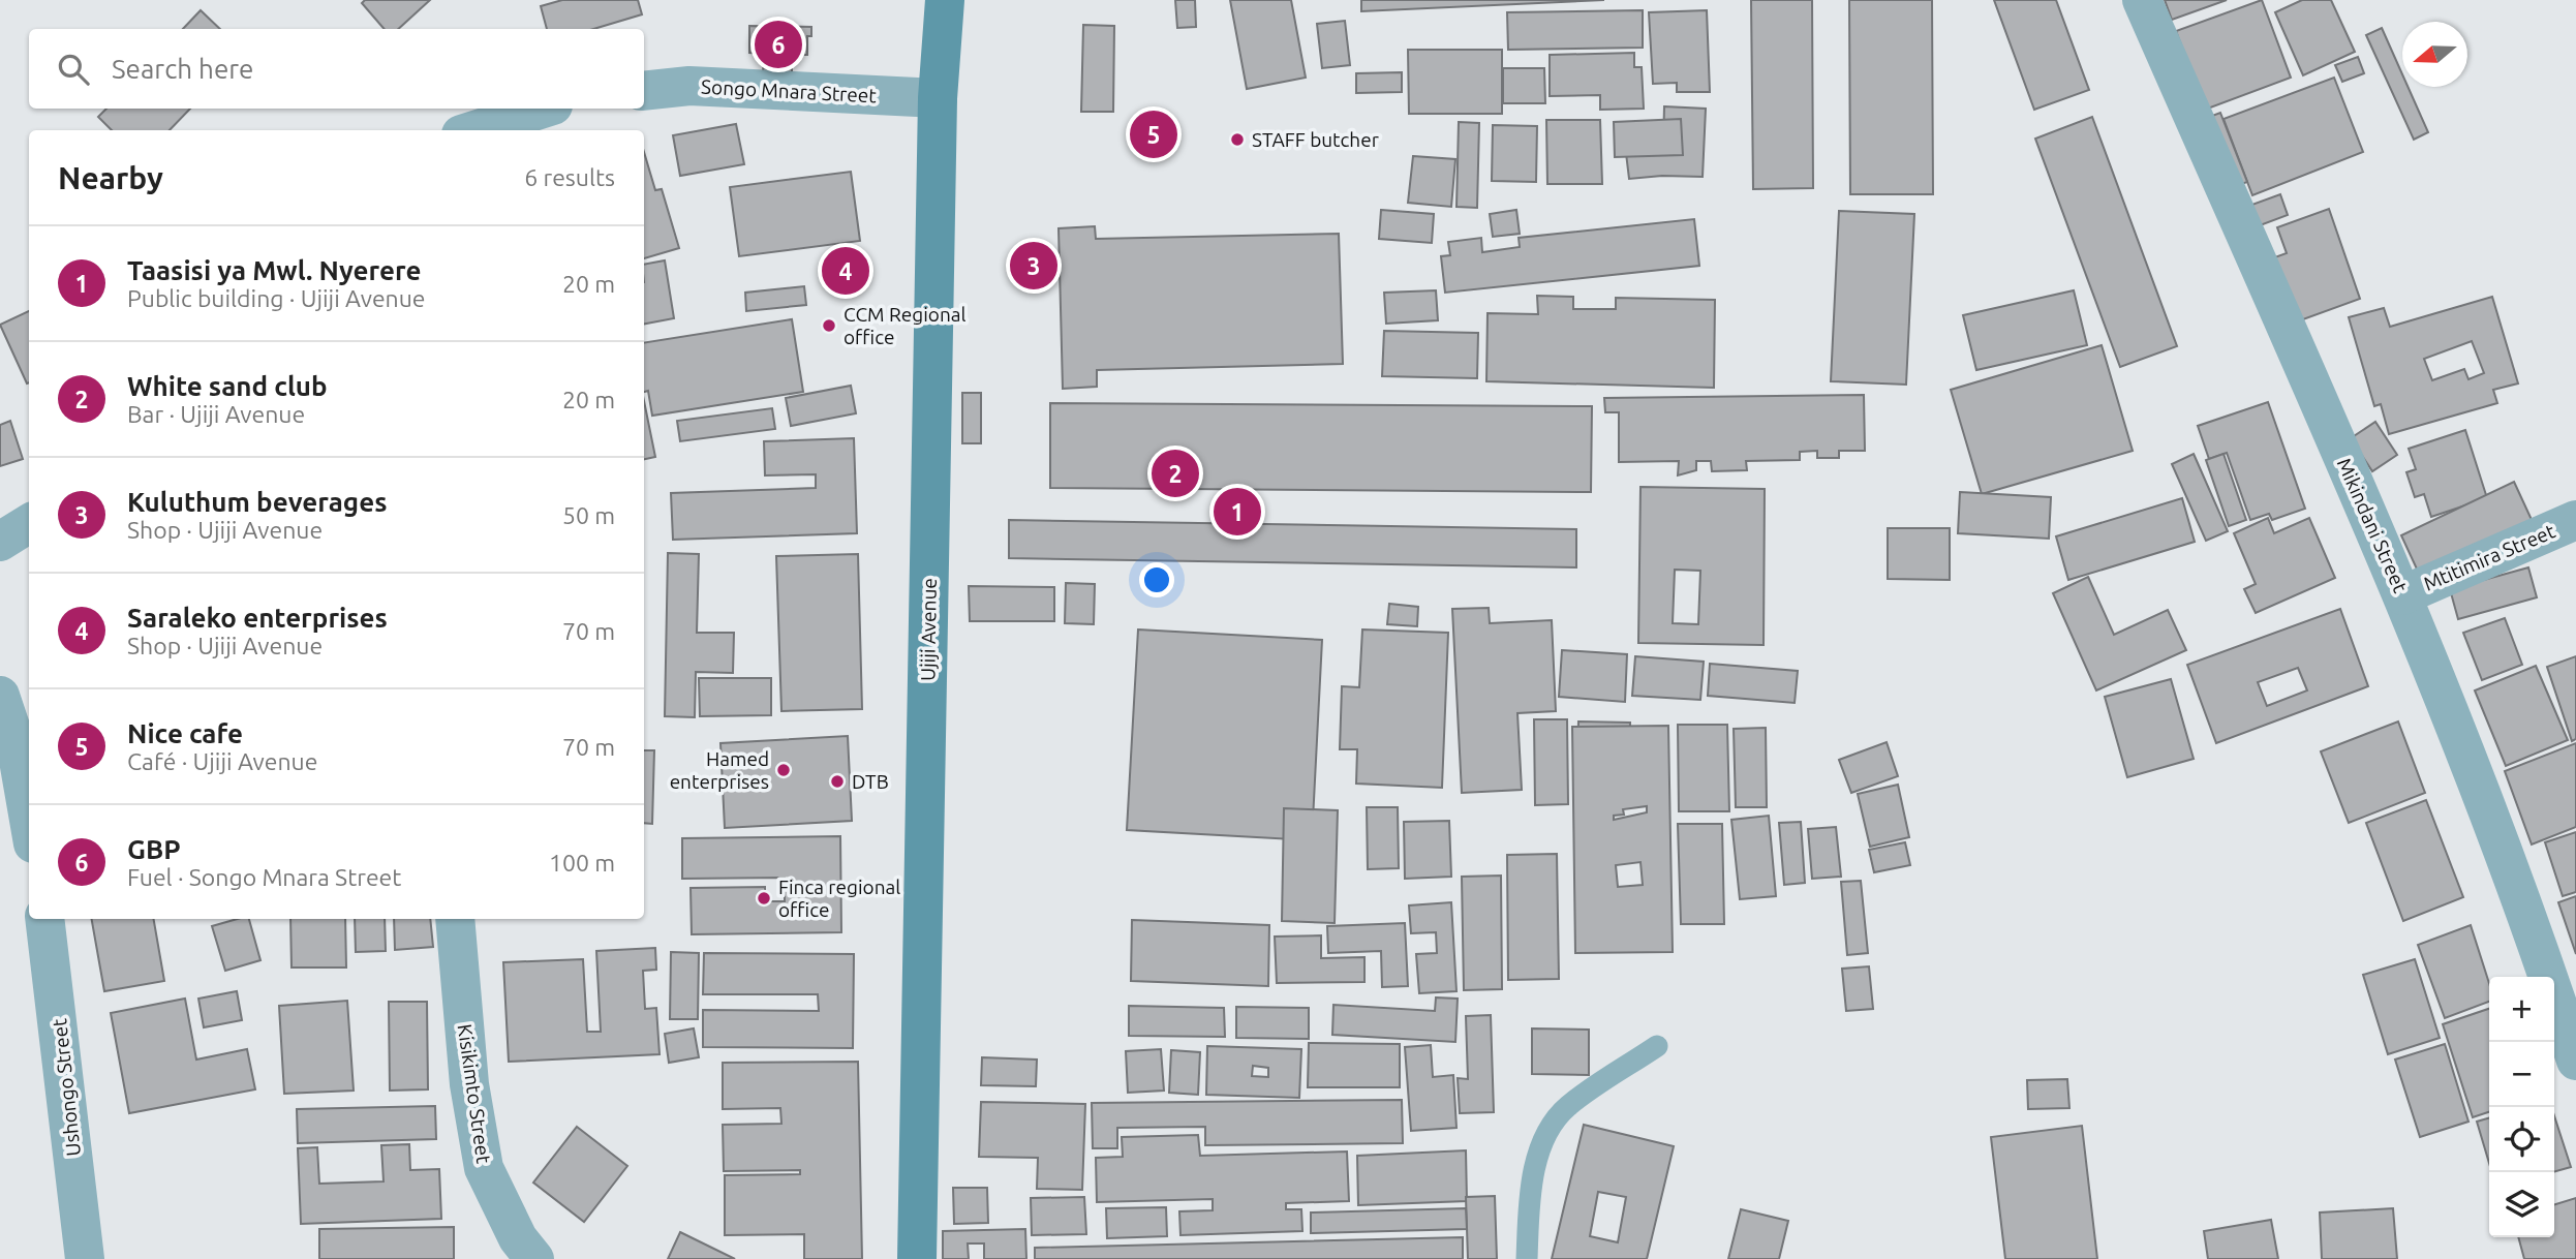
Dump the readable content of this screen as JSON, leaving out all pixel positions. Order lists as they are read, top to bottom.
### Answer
{
  "streets": {
    "main road": ["Ujiji Avenue"],
    "street": [
      "Songo Mnara Street",
      "Mikindani Street",
      "Mtitimira Street",
      "Ushongo Street",
      "Kisikimto Street"
    ]
  },
  "crossings": [
    ["Songo Mnara Street", "Ujiji Avenue"],
    ["Mikindani Street", "Mtitimira Street"]
  ],
  "places": [
    "STAFF butcher",
    "CCM Regional office",
    "Hamed enterprises",
    "DTB",
    "Finca regional office"
  ],
  "north": "left",
  "page": {
    "pins": [
      "6",
      "5",
      "3",
      "4",
      "2",
      "1"
    ],
    "search": "Search here",
    "heading": ["Nearby", "6 results"],
    "list": [
      {
        "mark": "1",
        "name": "Taasisi ya Mwl. Nyerere",
        "note": "Public building · Ujiji Avenue",
        "value": "20 m"
      },
      {
        "mark": "2",
        "name": "White sand club",
        "note": "Bar · Ujiji Avenue",
        "value": "20 m"
      },
      {
        "mark": "3",
        "name": "Kuluthum beverages",
        "note": "Shop · Ujiji Avenue",
        "value": "50 m"
      },
      {
        "mark": "4",
        "name": "Saraleko enterprises",
        "note": "Shop · Ujiji Avenue",
        "value": "70 m"
      },
      {
        "mark": "5",
        "name": "Nice cafe",
        "note": "Café · Ujiji Avenue",
        "value": "70 m"
      },
      {
        "mark": "6",
        "name": "GBP",
        "note": "Fuel · Songo Mnara Street",
        "value": "100 m"
      }
    ],
    "map_buttons": ["+", "−"]
  }
}
